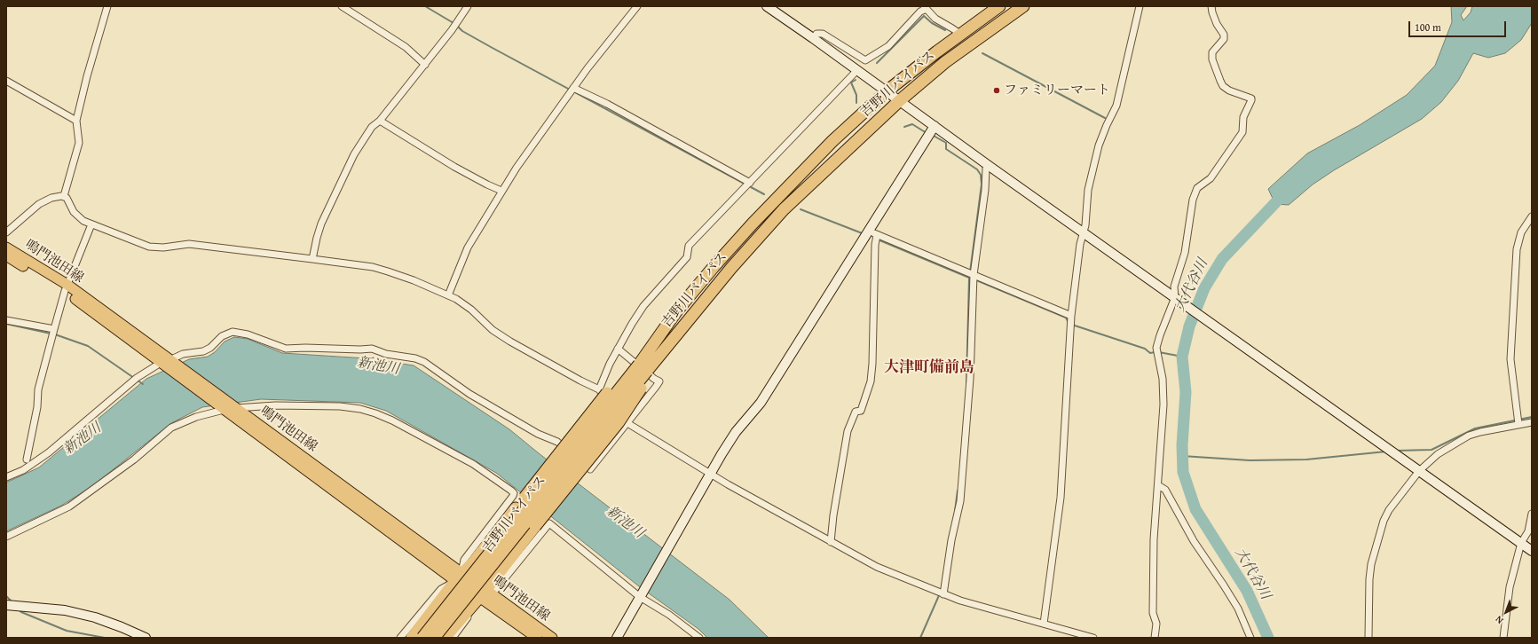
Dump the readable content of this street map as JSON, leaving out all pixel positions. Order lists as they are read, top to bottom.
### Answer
{
  "streets": {
    "highway": ["吉野川バイパス"],
    "main road": ["鳴門池田線"]
  },
  "districts": ["大津町備前島"],
  "water": ["大代谷川", "新池川"],
  "places": ["ファミリーマート"],
  "scale_bar": "100 m",
  "north": "bottom left"
}
